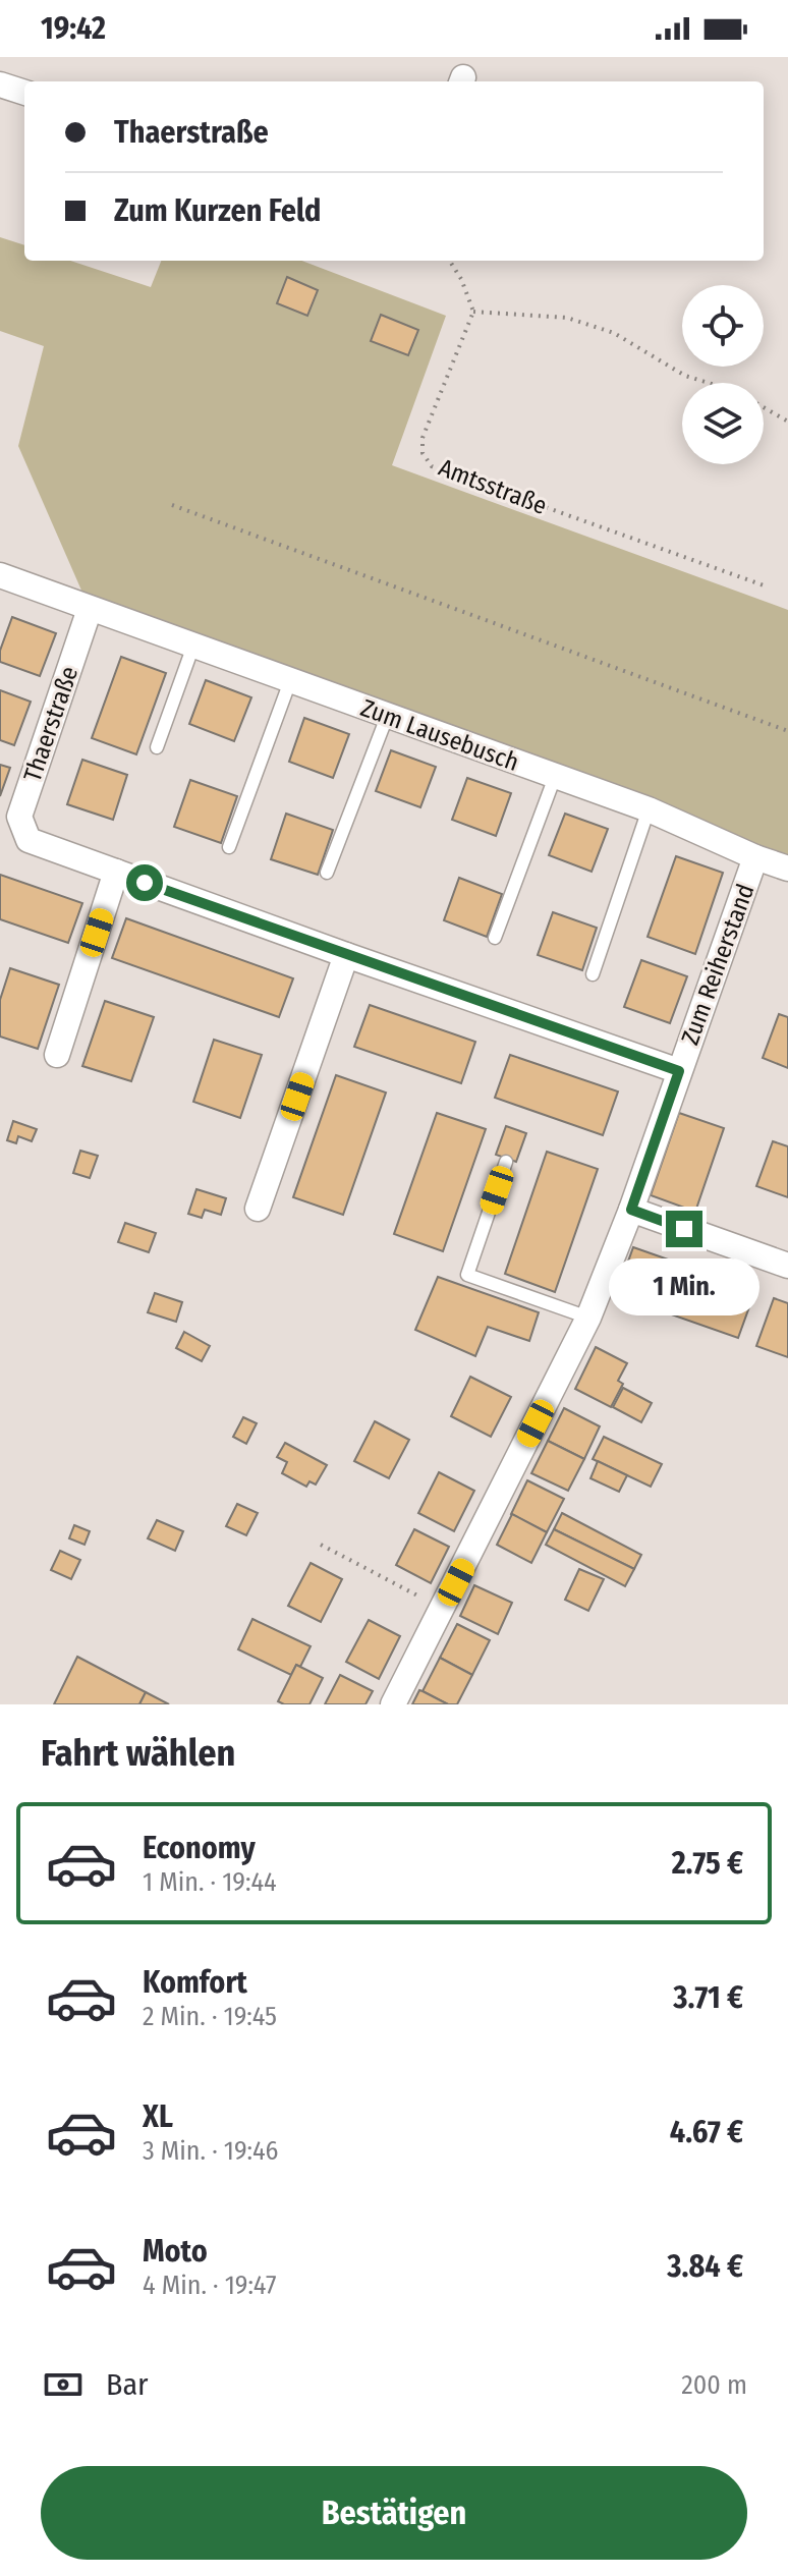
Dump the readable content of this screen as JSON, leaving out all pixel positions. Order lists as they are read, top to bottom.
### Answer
{
  "streets": {
    "street": ["Thaerstraße", "Zum Lausebusch", "Zum Reiherstand"],
    "path": ["Amtsstraße"]
  },
  "crossings": [
    ["Thaerstraße", "Zum Lausebusch"],
    ["Thaerstraße", "Zum Reiherstand"],
    ["Zum Lausebusch", "Zum Reiherstand"]
  ],
  "page": {
    "status": "19:42",
    "banner": ["Thaerstraße", "Zum Kurzen Feld"],
    "bubble": "1 Min.",
    "heading": "Fahrt wählen",
    "list": [
      {
        "name": "Economy",
        "note": "1 Min. · 19:44",
        "value": "2.75 €"
      },
      {
        "name": "Komfort",
        "note": "2 Min. · 19:45",
        "value": "3.71 €"
      },
      {
        "name": "XL",
        "note": "3 Min. · 19:46",
        "value": "4.67 €"
      },
      {
        "name": "Moto",
        "note": "4 Min. · 19:47",
        "value": "3.84 €"
      }
    ],
    "pay": ["Bar", "200 m"],
    "buttons": "Bestätigen"
  }
}
